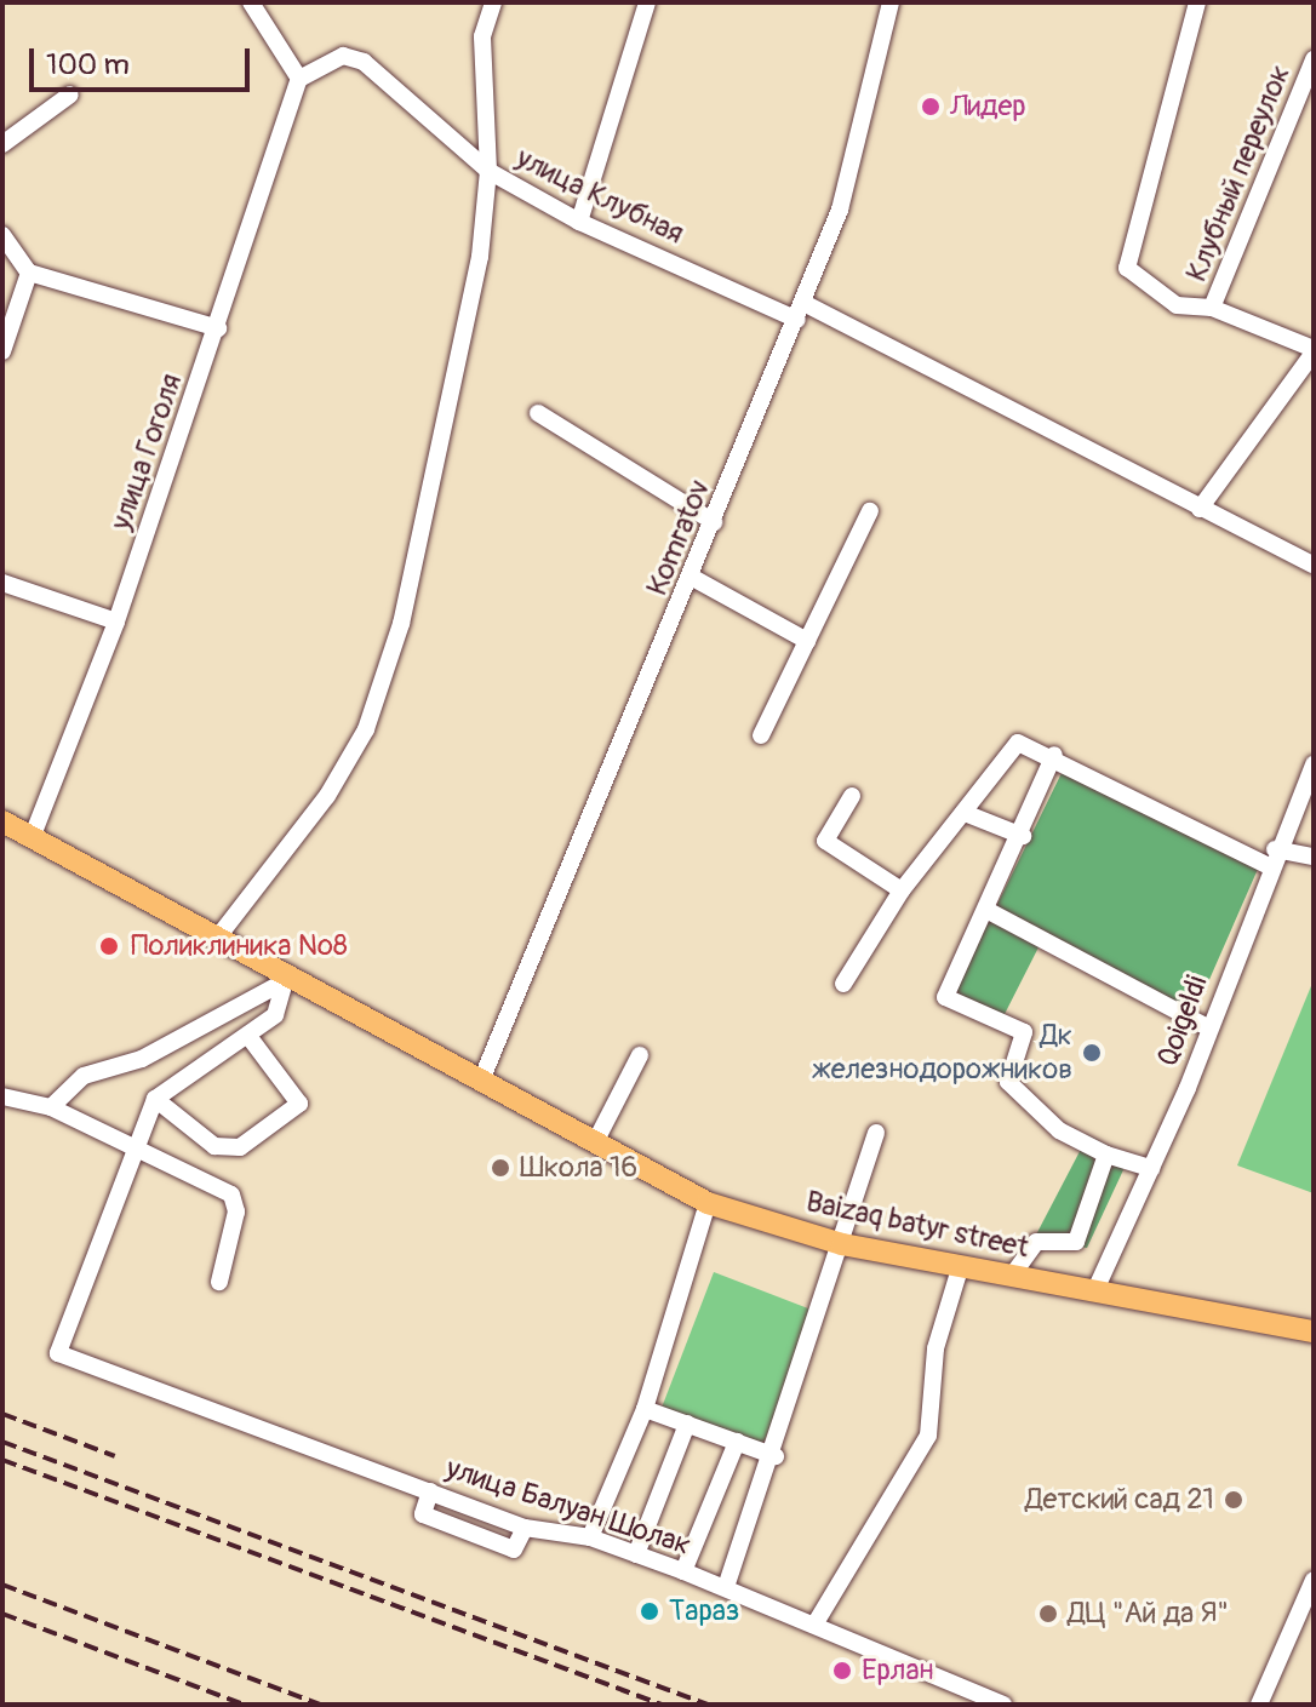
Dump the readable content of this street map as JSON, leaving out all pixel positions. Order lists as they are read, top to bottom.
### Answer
{
  "streets": {
    "main road": ["Baizaq batyr street"],
    "street": [
      "Клубный переулок",
      "улица Клубная",
      "улица Гоголя",
      "Komratov",
      "Qoigeldi",
      "улица Балуан Шолак"
    ]
  },
  "crossings": [
    ["улица Клубная", "улица Гоголя"],
    ["улица Клубная", "Komratov"],
    ["улица Гоголя", "Baizaq batyr street"],
    ["Komratov", "Baizaq batyr street"],
    ["Qoigeldi", "Baizaq batyr street"]
  ],
  "places": [
    "Лидер",
    "Поликлиника №8",
    "Дк железнодорожников",
    "Школа 16",
    "Детский сад 21",
    "Тараз",
    "ДЦ \"Ай да Я\"",
    "Ерлан"
  ],
  "scale_bar": "100 m"
}
